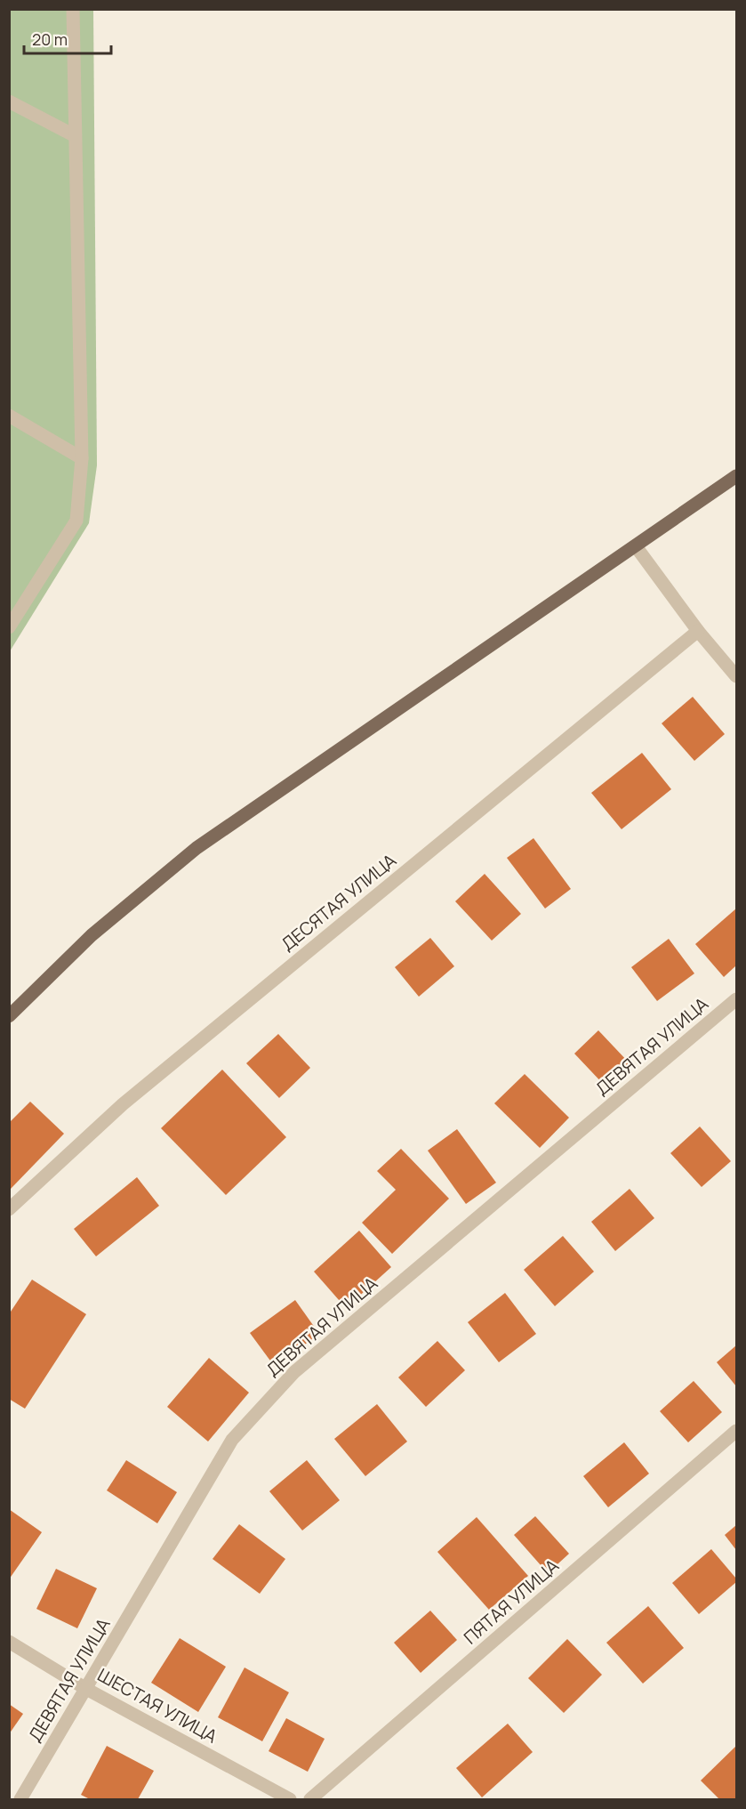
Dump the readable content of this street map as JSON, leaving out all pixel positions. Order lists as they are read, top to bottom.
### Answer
{
  "streets": {
    "street": [
      "ДЕСЯТАЯ УЛИЦА",
      "ДЕВЯТАЯ УЛИЦА",
      "ПЯТАЯ УЛИЦА",
      "ШЕСТАЯ УЛИЦА"
    ]
  },
  "crossings": [
    ["ДЕВЯТАЯ УЛИЦА", "ШЕСТАЯ УЛИЦА"]
  ],
  "scale_bar": "20 m"
}
